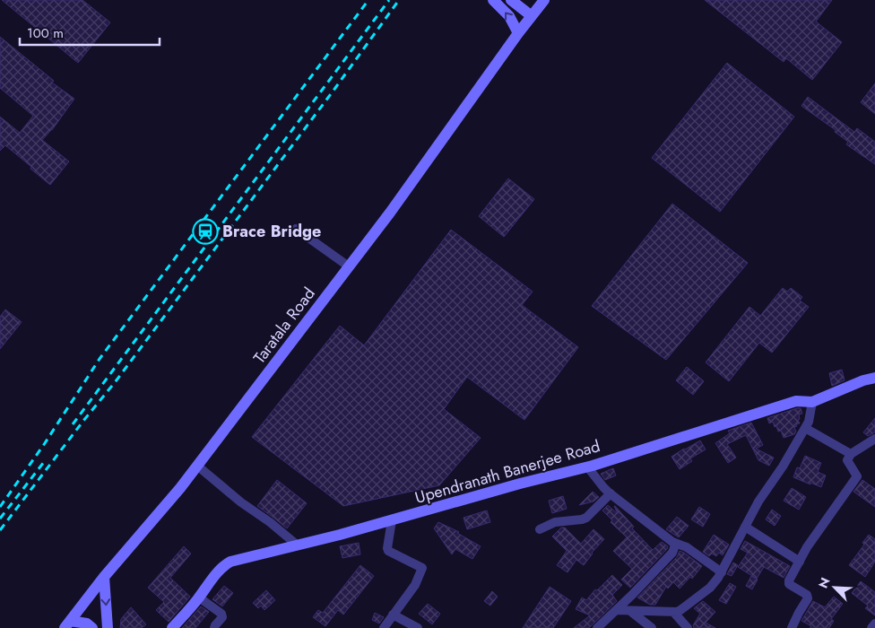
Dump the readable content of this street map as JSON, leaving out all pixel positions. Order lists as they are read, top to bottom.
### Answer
{
  "streets": {
    "main road": ["Taratala Road", "Upendranath Banerjee Road"]
  },
  "places": {
    "station": ["Brace Bridge"]
  },
  "scale_bar": "100 m",
  "north": "top left"
}
